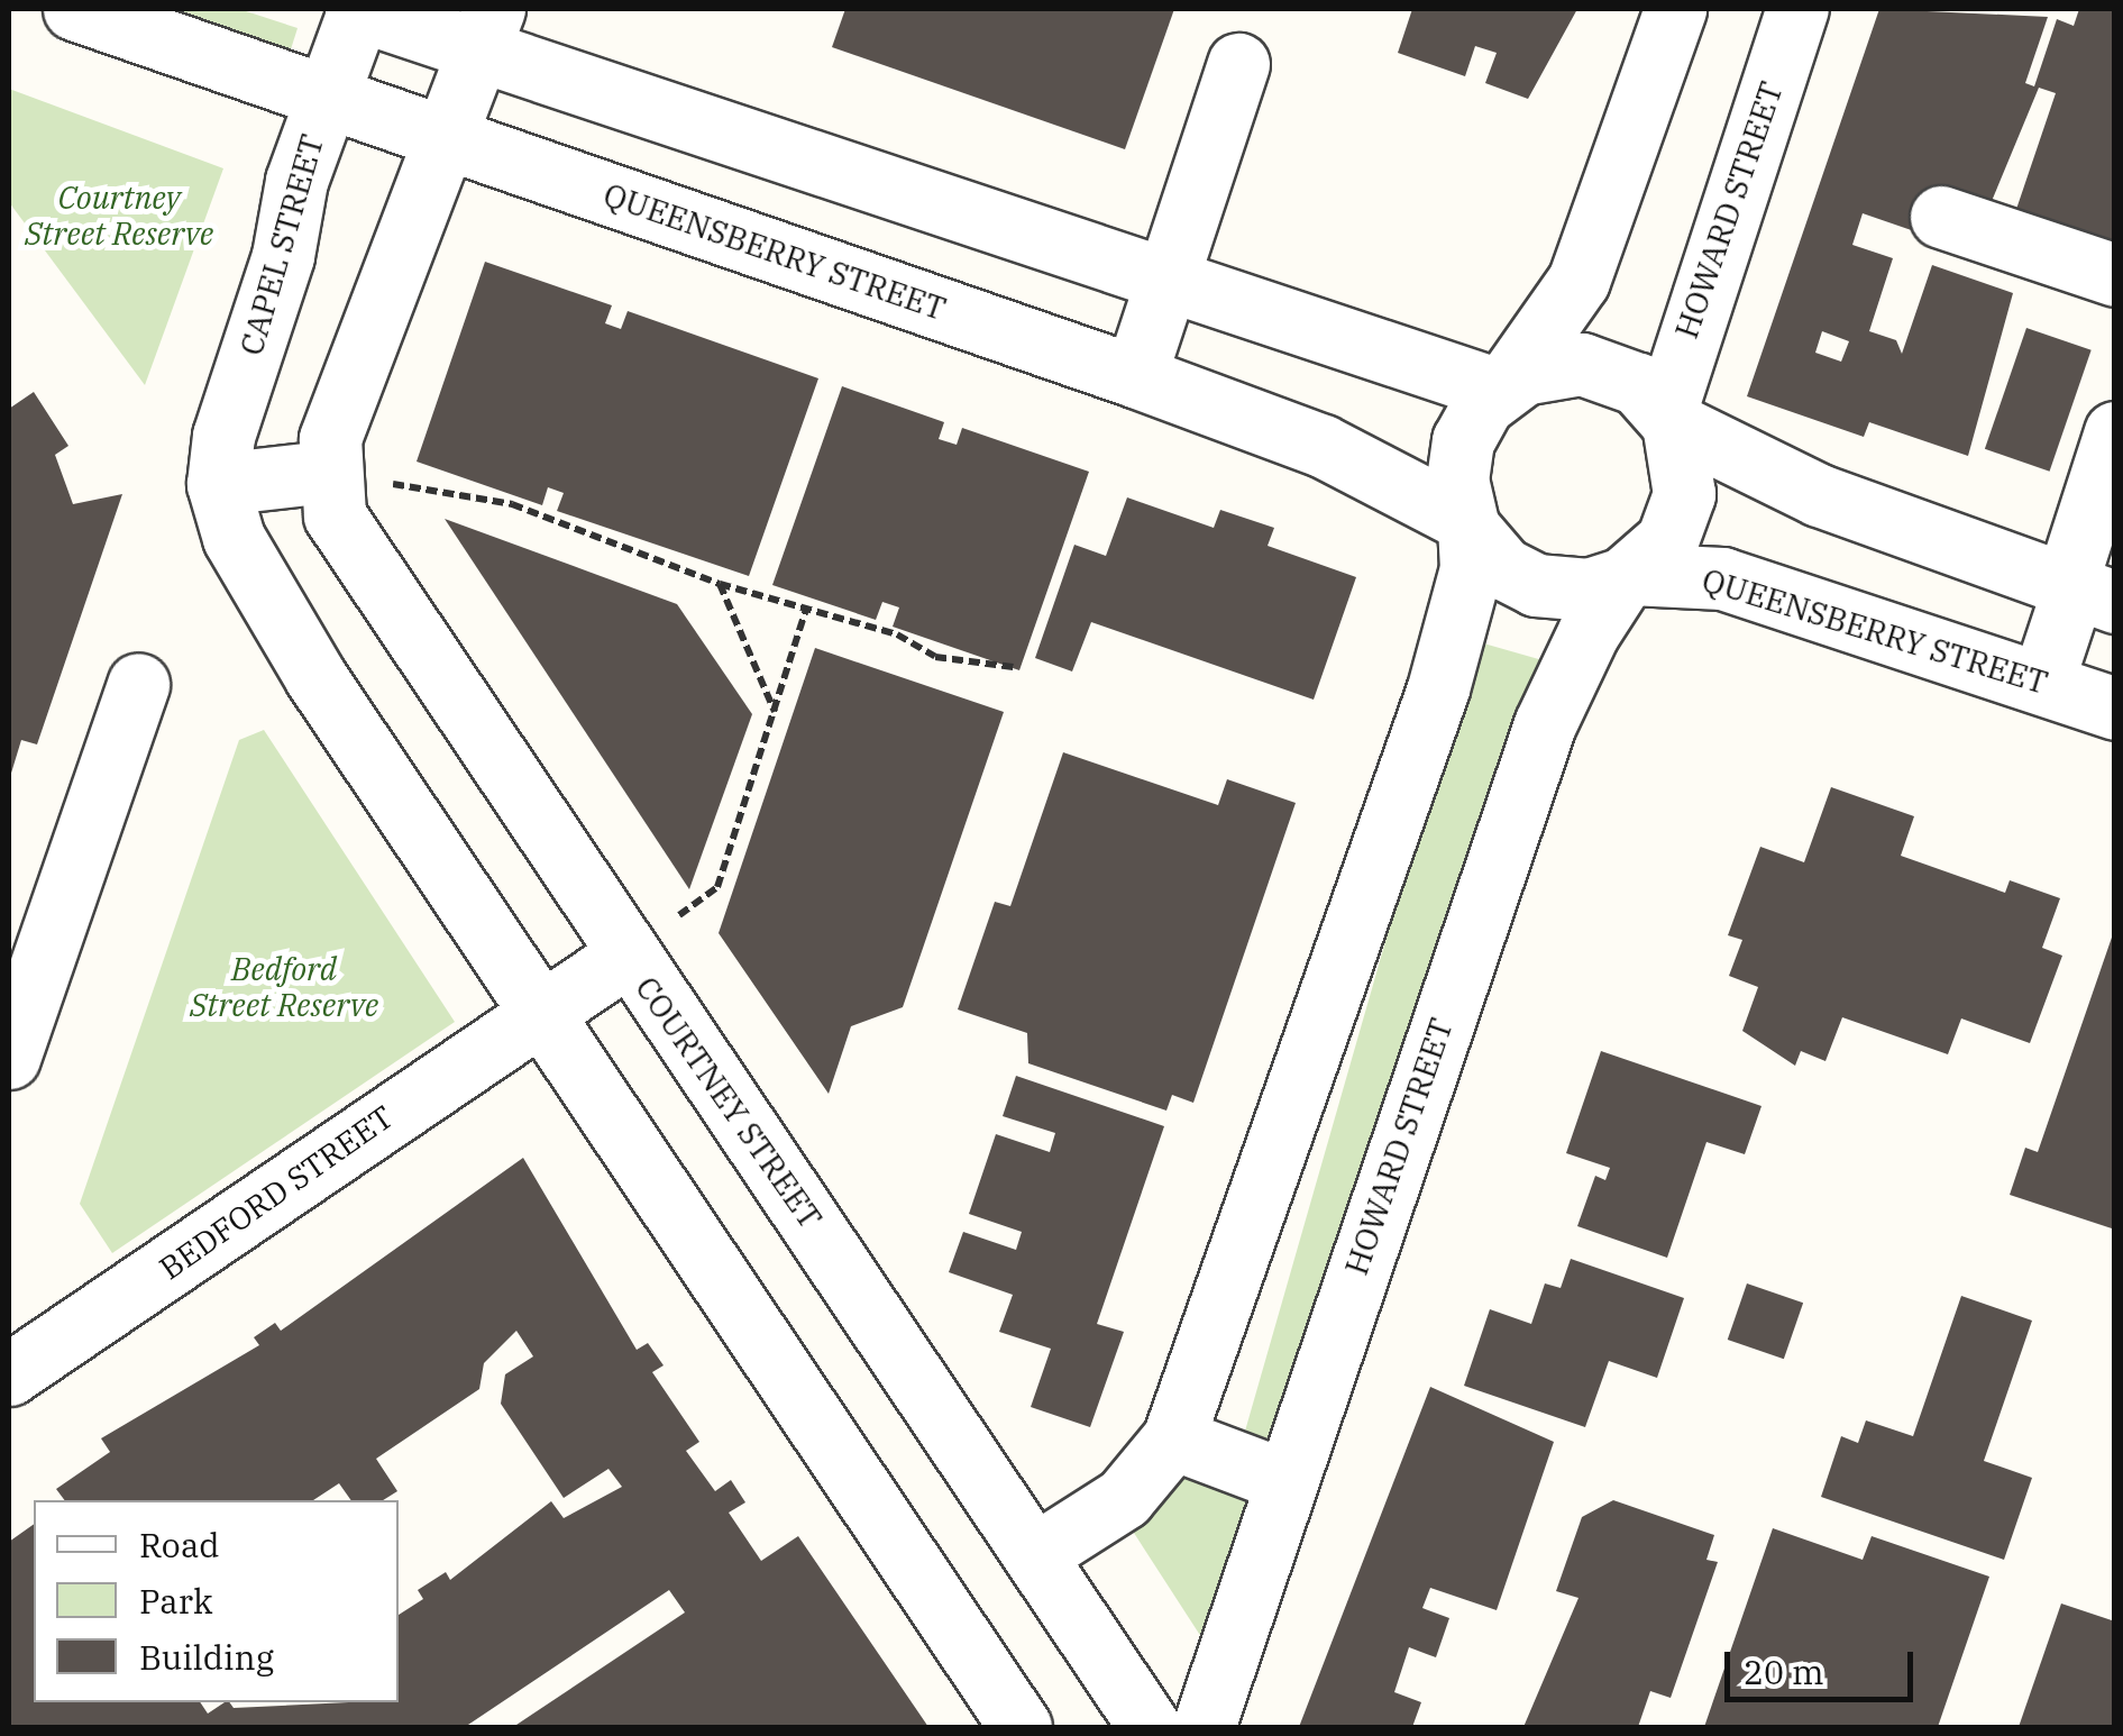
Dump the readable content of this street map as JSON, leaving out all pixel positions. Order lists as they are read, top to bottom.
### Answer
{
  "streets": {
    "street": [
      "HOWARD STREET",
      "CAPEL STREET",
      "QUEENSBERRY STREET",
      "COURTNEY STREET",
      "BEDFORD STREET"
    ]
  },
  "crossings": [
    ["HOWARD STREET", "QUEENSBERRY STREET"],
    ["CAPEL STREET", "QUEENSBERRY STREET"],
    ["COURTNEY STREET", "BEDFORD STREET"]
  ],
  "parks": ["Courtney Street Reserve", "Bedford Street Reserve"],
  "legend": ["Road", "Park", "Building"],
  "scale_bar": "20 m"
}
